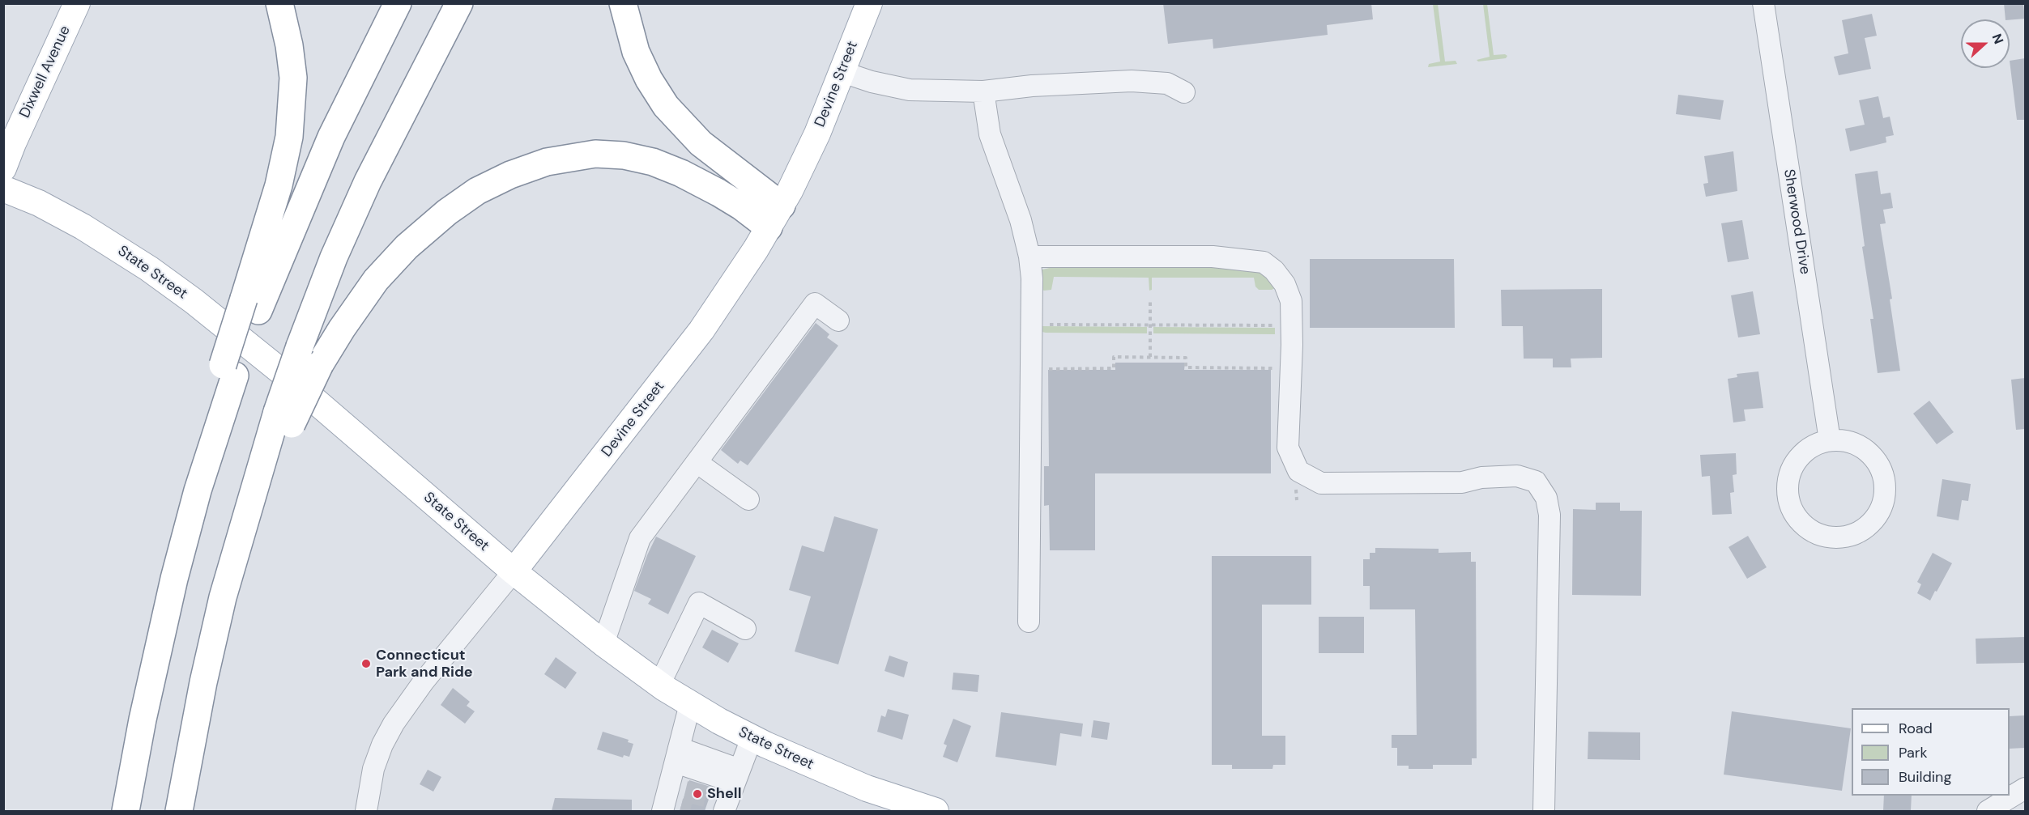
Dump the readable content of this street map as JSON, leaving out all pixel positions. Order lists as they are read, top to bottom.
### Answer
{
  "streets": {
    "main road": ["Dixwell Avenue", "Devine Street", "State Street"],
    "street": ["Sherwood Drive"]
  },
  "crossings": [
    ["Devine Street", "State Street"]
  ],
  "places": ["Connecticut Park and Ride", "Shell"],
  "legend": ["Road", "Park", "Building"],
  "north": "right"
}
